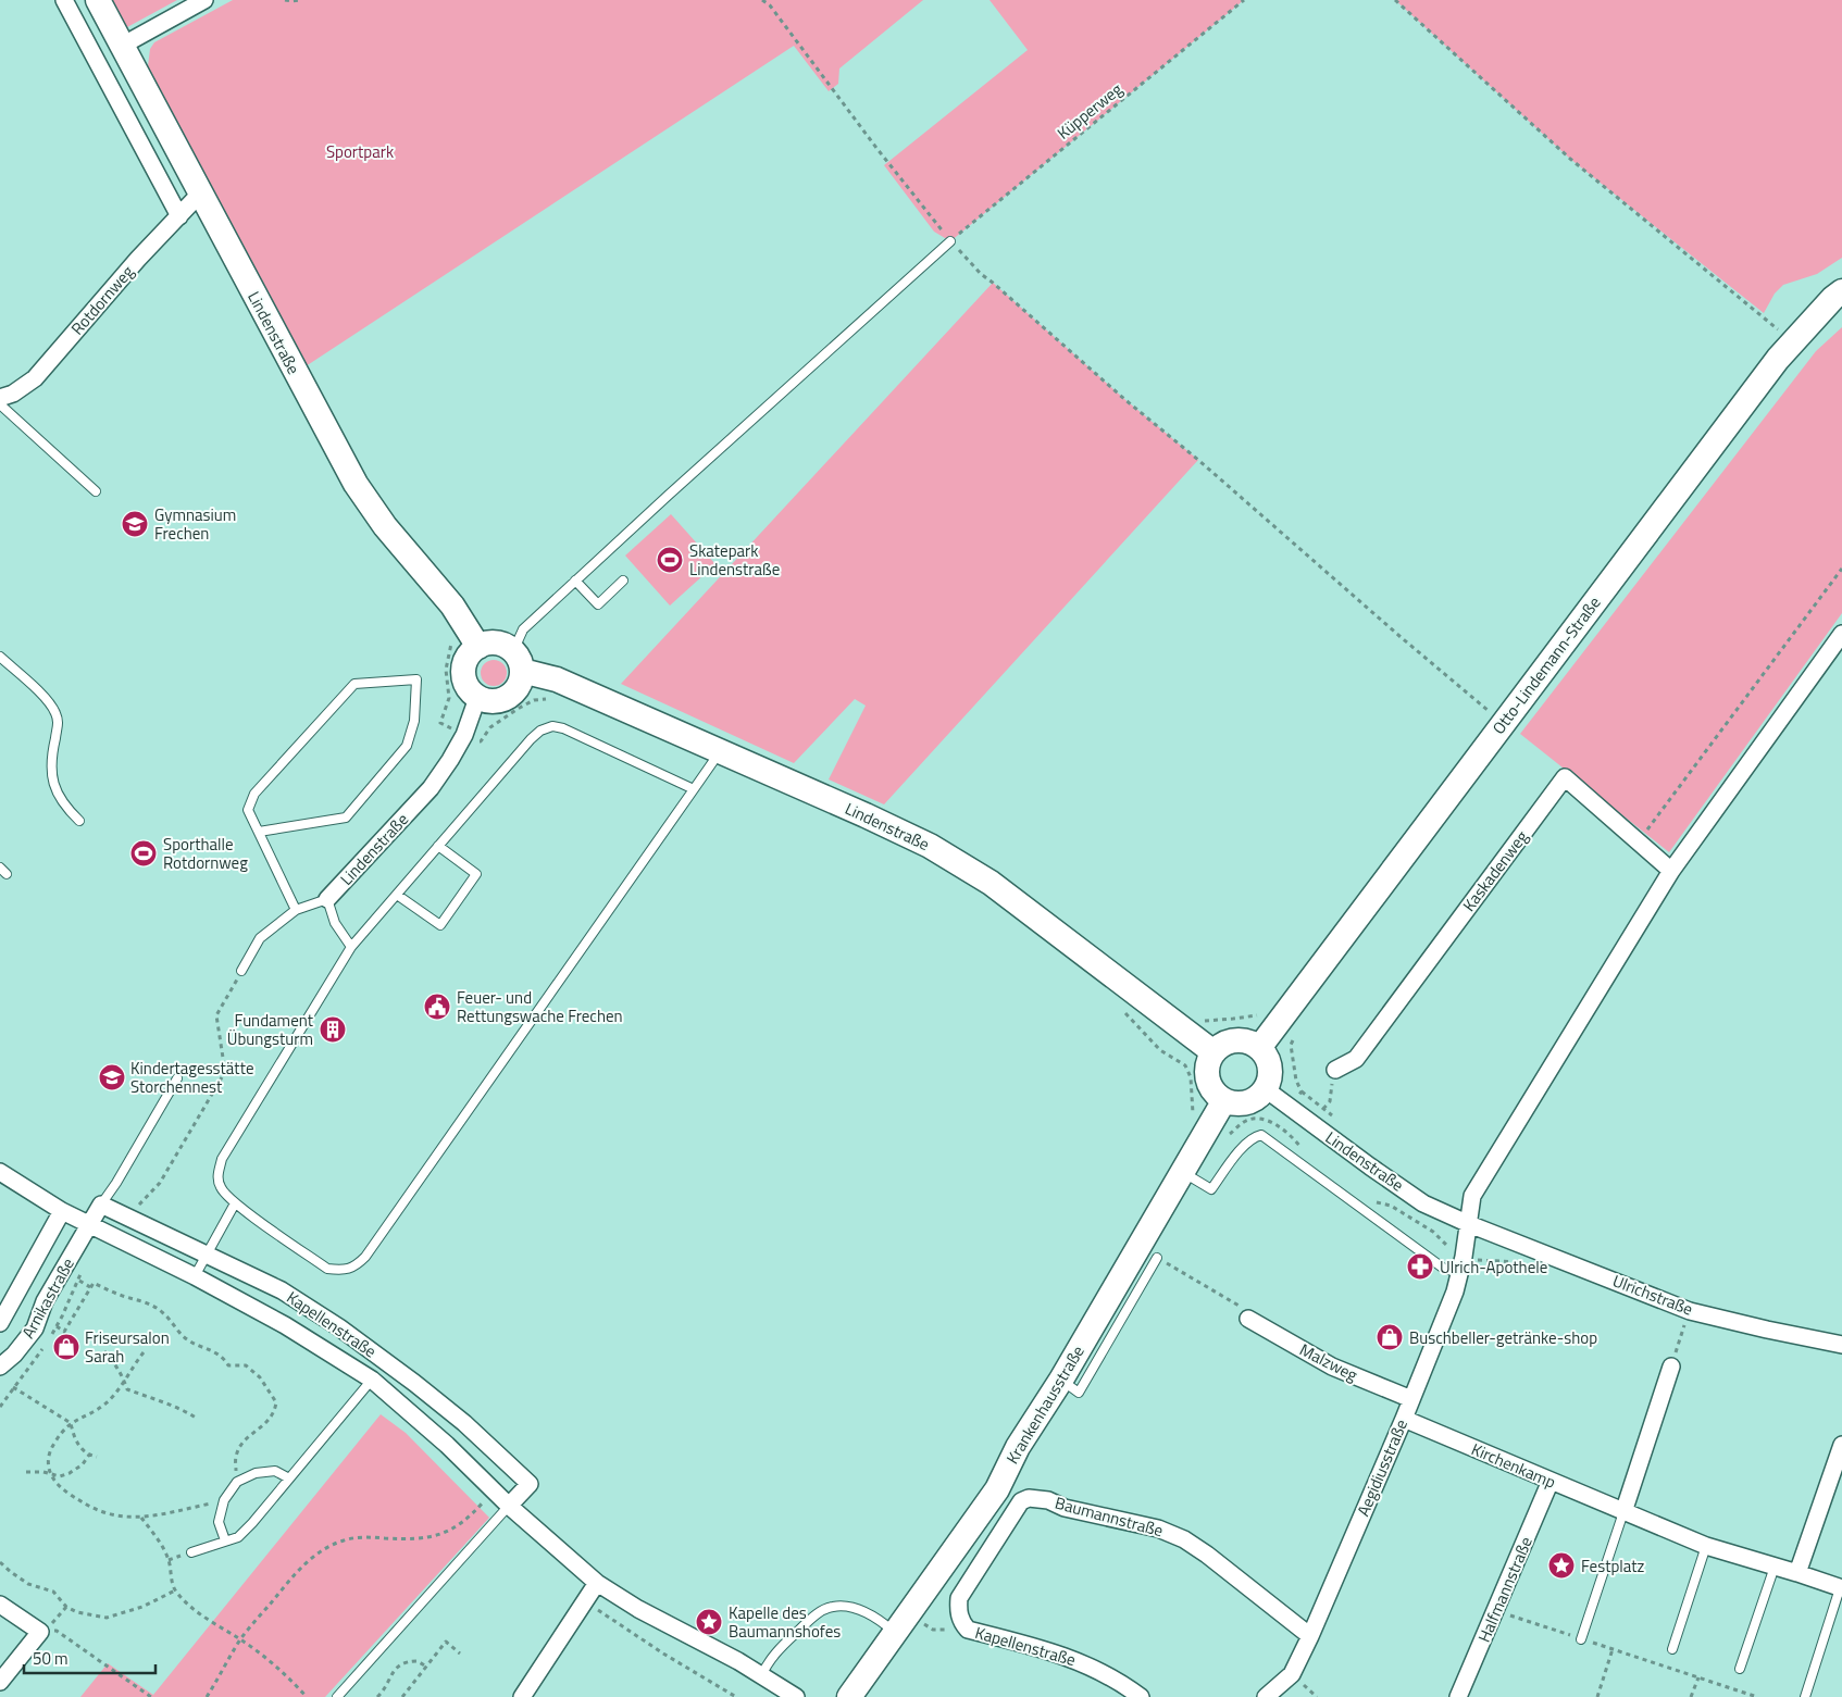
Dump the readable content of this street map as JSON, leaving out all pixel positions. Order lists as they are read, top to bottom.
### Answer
{
  "streets": {
    "street": [
      "Rotdornweg",
      "Lindenstraße",
      "Otto-Lindemann-Straße",
      "Kaskadenweg",
      "Ulrichstraße",
      "Arnikastraße",
      "Kapellenstraße",
      "Malzweg",
      "Krankenhausstraße",
      "Kirchenkamp",
      "Aegidiusstraße",
      "Baumannstraße",
      "Halfmannstraße"
    ],
    "path": ["Küpperweg"]
  },
  "crossings": [
    ["Rotdornweg", "Lindenstraße"],
    ["Lindenstraße", "Otto-Lindemann-Straße"],
    ["Lindenstraße", "Ulrichstraße"],
    ["Lindenstraße", "Krankenhausstraße"],
    ["Lindenstraße", "Aegidiusstraße"],
    ["Otto-Lindemann-Straße", "Krankenhausstraße"],
    ["Ulrichstraße", "Aegidiusstraße"],
    ["Arnikastraße", "Kapellenstraße"],
    ["Kapellenstraße", "Baumannstraße"],
    ["Malzweg", "Aegidiusstraße"],
    ["Kirchenkamp", "Aegidiusstraße"],
    ["Kirchenkamp", "Halfmannstraße"],
    ["Aegidiusstraße", "Baumannstraße"]
  ],
  "parks": ["Sportpark"],
  "places": {
    "school or university": ["Gymnasium Frechen", "Kindertagesstätte Storchennest"],
    "sports": ["Skatepark Lindenstraße", "Sporthalle Rotdornweg"],
    "public building": ["Feuer- und Rettungswache Frechen"],
    "building": ["Fundament Übungsturm"],
    "pharmacy": ["Ulrich-Apothele"],
    "shop": ["Buschbeller-getränke-shop", "Friseursalon Sarah"],
    "place": ["Festplatz", "Kapelle des Baumannshofes"]
  },
  "scale_bar": "50 m"
}
